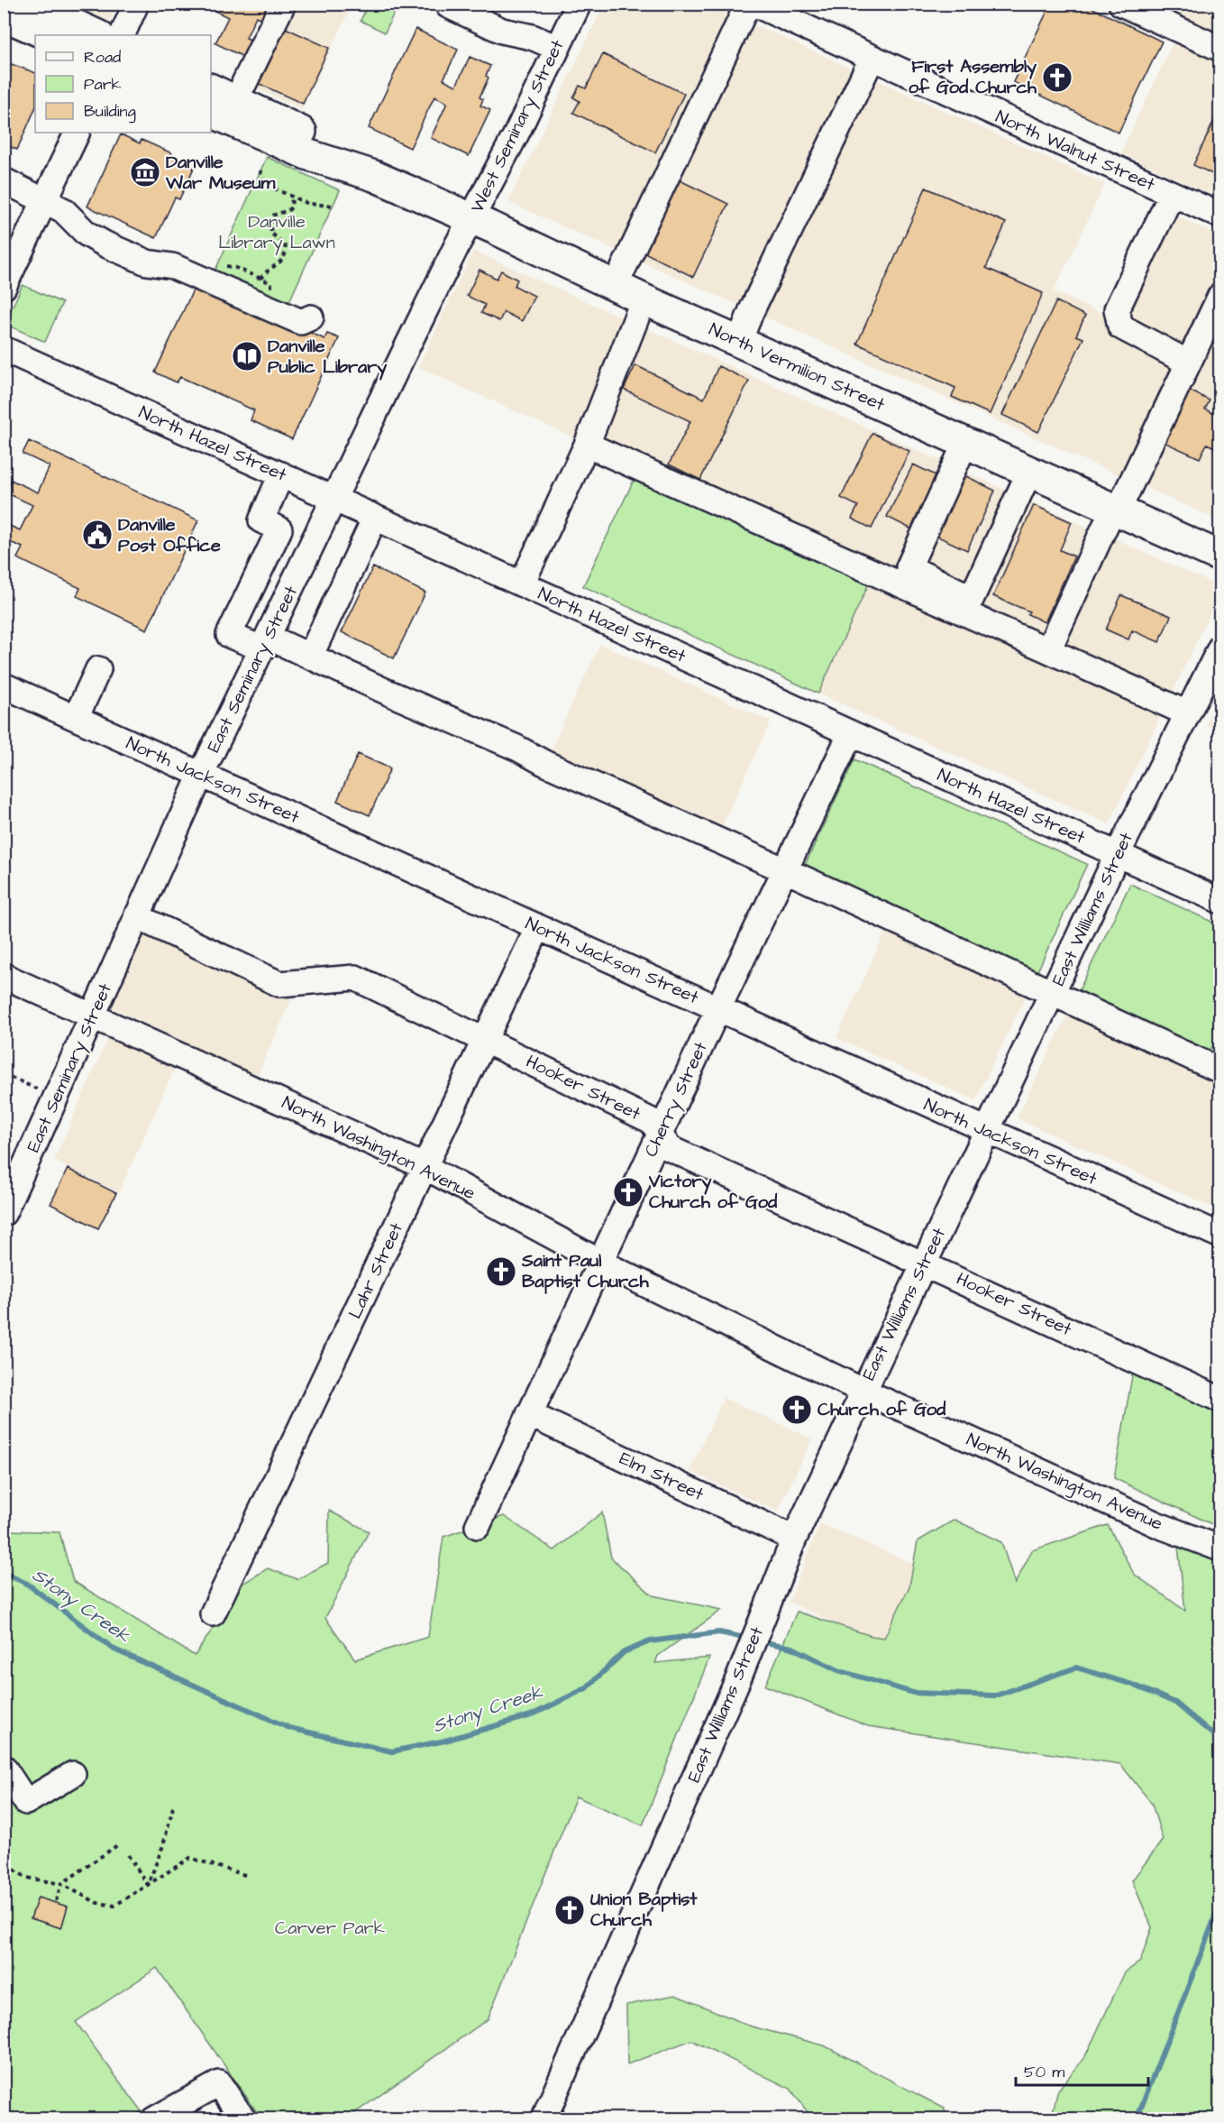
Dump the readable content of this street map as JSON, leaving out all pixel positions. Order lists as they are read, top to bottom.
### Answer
{
  "streets": {
    "main road": ["North Vermilion Street"],
    "street": [
      "West Seminary Street",
      "North Walnut Street",
      "North Hazel Street",
      "East Seminary Street",
      "North Jackson Street",
      "East Williams Street",
      "Hooker Street",
      "Cherry Street",
      "North Washington Avenue",
      "Lahr Street",
      "Elm Street"
    ]
  },
  "crossings": [
    ["West Seminary Street", "North Vermilion Street"],
    ["West Seminary Street", "East Seminary Street"],
    ["North Vermilion Street", "East Seminary Street"],
    ["North Hazel Street", "East Seminary Street"],
    ["North Hazel Street", "East Williams Street"],
    ["North Hazel Street", "Cherry Street"],
    ["East Seminary Street", "North Jackson Street"],
    ["East Seminary Street", "Hooker Street"],
    ["East Seminary Street", "North Washington Avenue"],
    ["North Jackson Street", "East Williams Street"],
    ["North Jackson Street", "Cherry Street"],
    ["North Jackson Street", "Lahr Street"],
    ["East Williams Street", "Hooker Street"],
    ["East Williams Street", "North Washington Avenue"],
    ["East Williams Street", "Elm Street"],
    ["Hooker Street", "Cherry Street"],
    ["Hooker Street", "Lahr Street"],
    ["Cherry Street", "North Washington Avenue"],
    ["Cherry Street", "Elm Street"],
    ["North Washington Avenue", "Lahr Street"]
  ],
  "water": ["Stony Creek"],
  "parks": ["Danville Library Lawn", "Carver Park"],
  "places": {
    "church": [
      "First Assembly of God Church",
      "Victory Church of God",
      "Saint Paul Baptist Church",
      "Church of God",
      "Union Baptist Church"
    ],
    "museum": ["Danville War Museum"],
    "library": ["Danville Public Library"],
    "public building": ["Danville Post Office"]
  },
  "legend": ["Road", "Park", "Building"],
  "scale_bar": "50 m"
}
